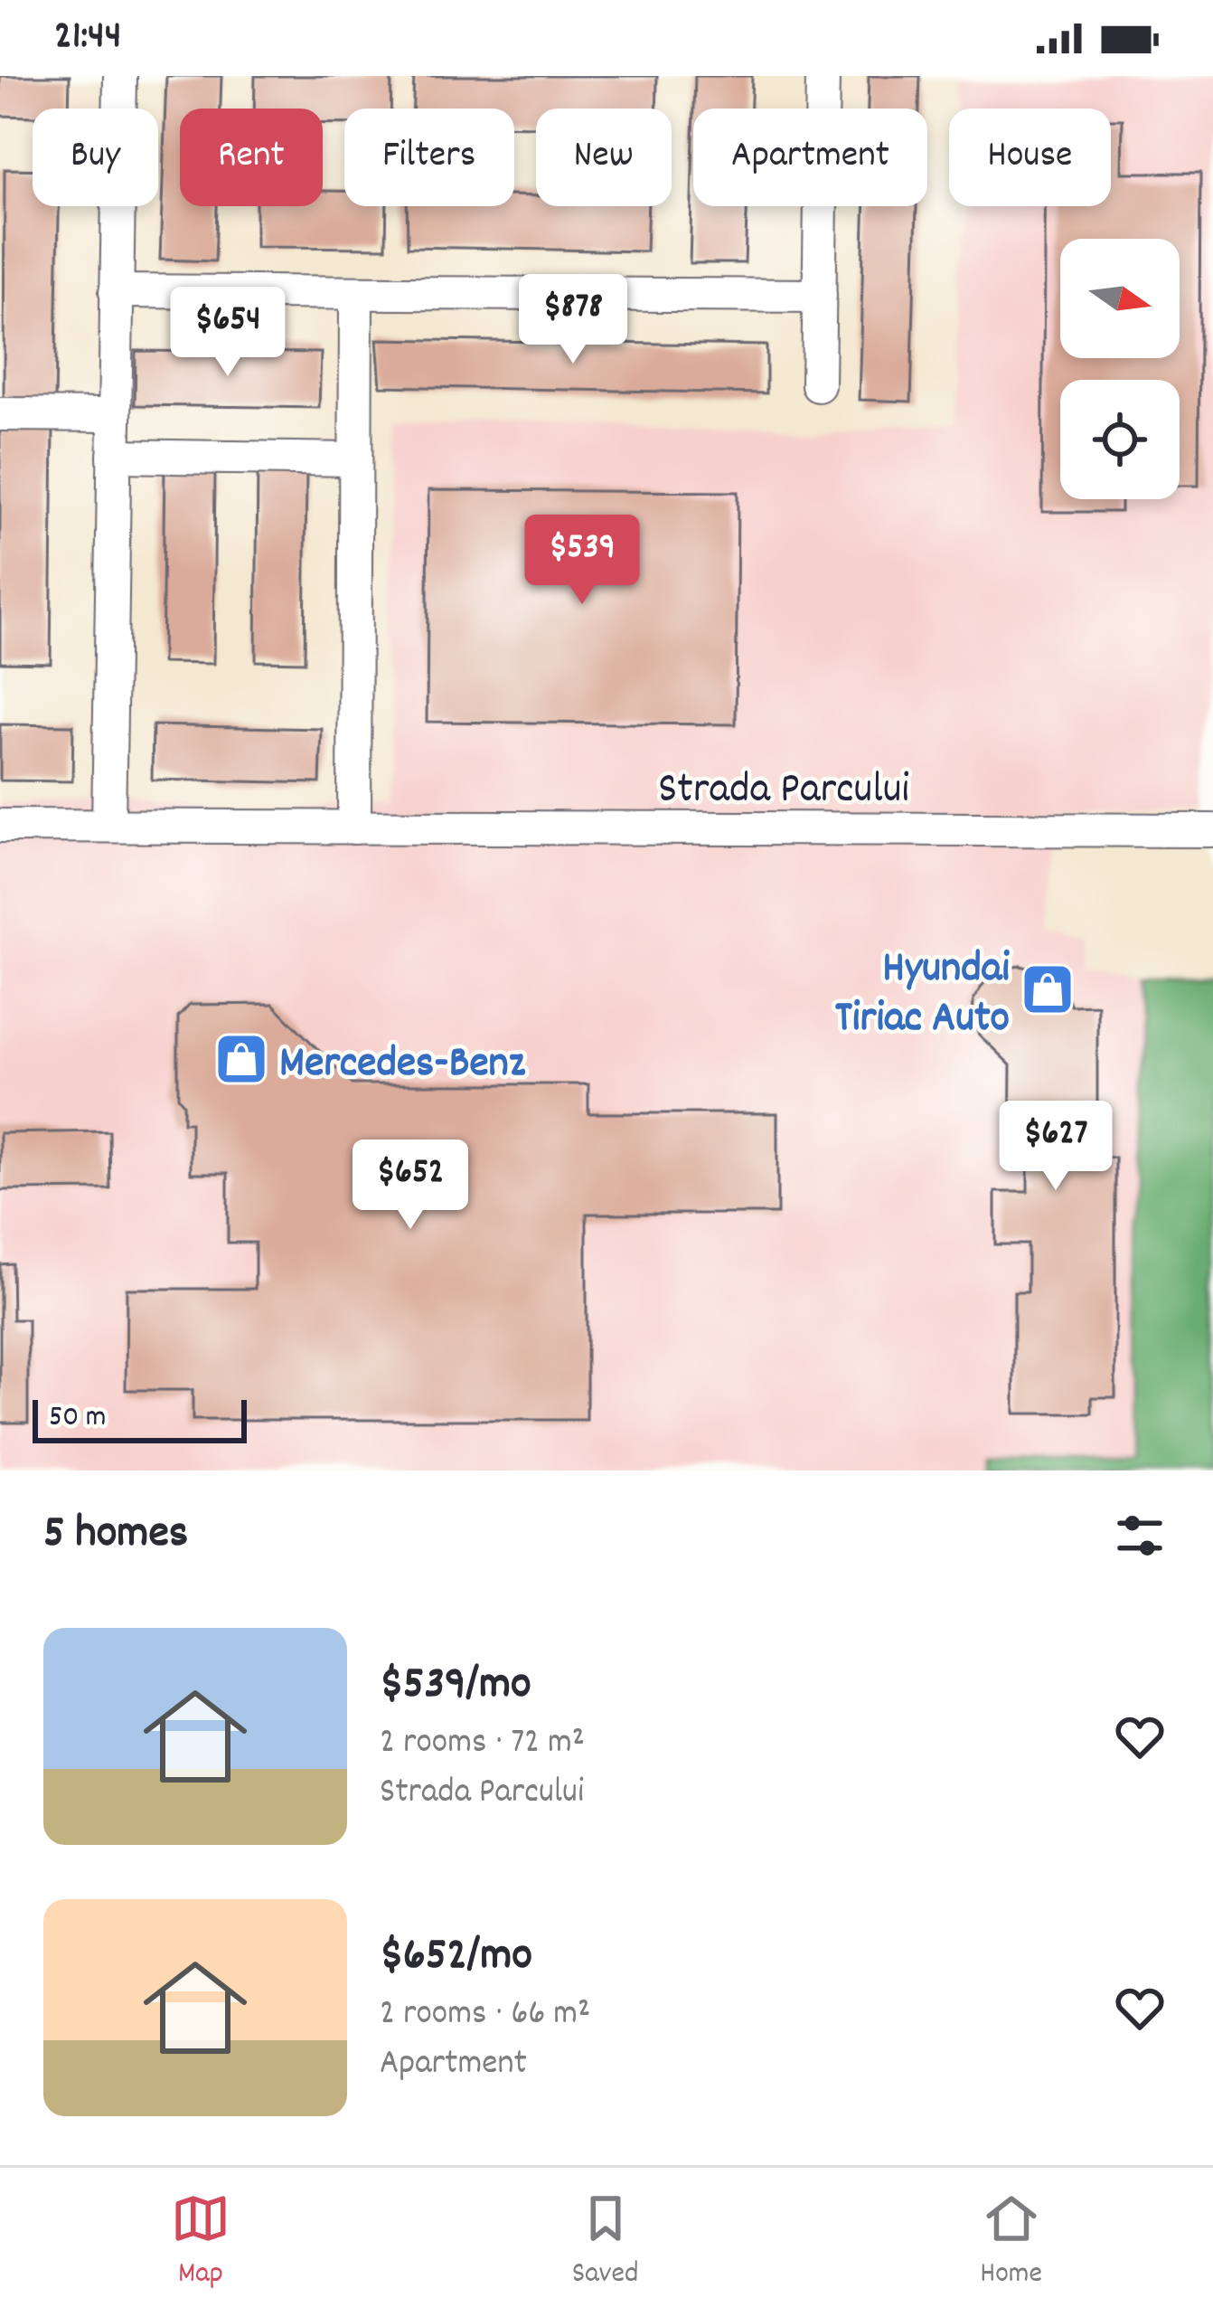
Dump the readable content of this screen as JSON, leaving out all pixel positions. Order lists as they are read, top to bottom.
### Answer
{
  "streets": {
    "street": ["Strada Parcului"]
  },
  "places": {
    "shop": ["Hyundai Tiriac Auto", "Mercedes-Benz"]
  },
  "scale_bar": "50 m",
  "north": "right",
  "page": {
    "status": "21:44",
    "chip": [
      "Buy",
      "Rent",
      "Filters",
      "New",
      "Apartment",
      "House"
    ],
    "price": [
      "$878",
      "$654",
      "$539",
      "$627",
      "$652"
    ],
    "scale": "50 m",
    "heading": "5 homes",
    "list": [
      {
        "name": "$539/mo",
        "note": "2 rooms · 72 m² · Strada Parcului"
      },
      {
        "name": "$652/mo",
        "note": "2 rooms · 66 m² · Apartment"
      }
    ],
    "tabs": ["Map", "Saved", "Home"]
  }
}
